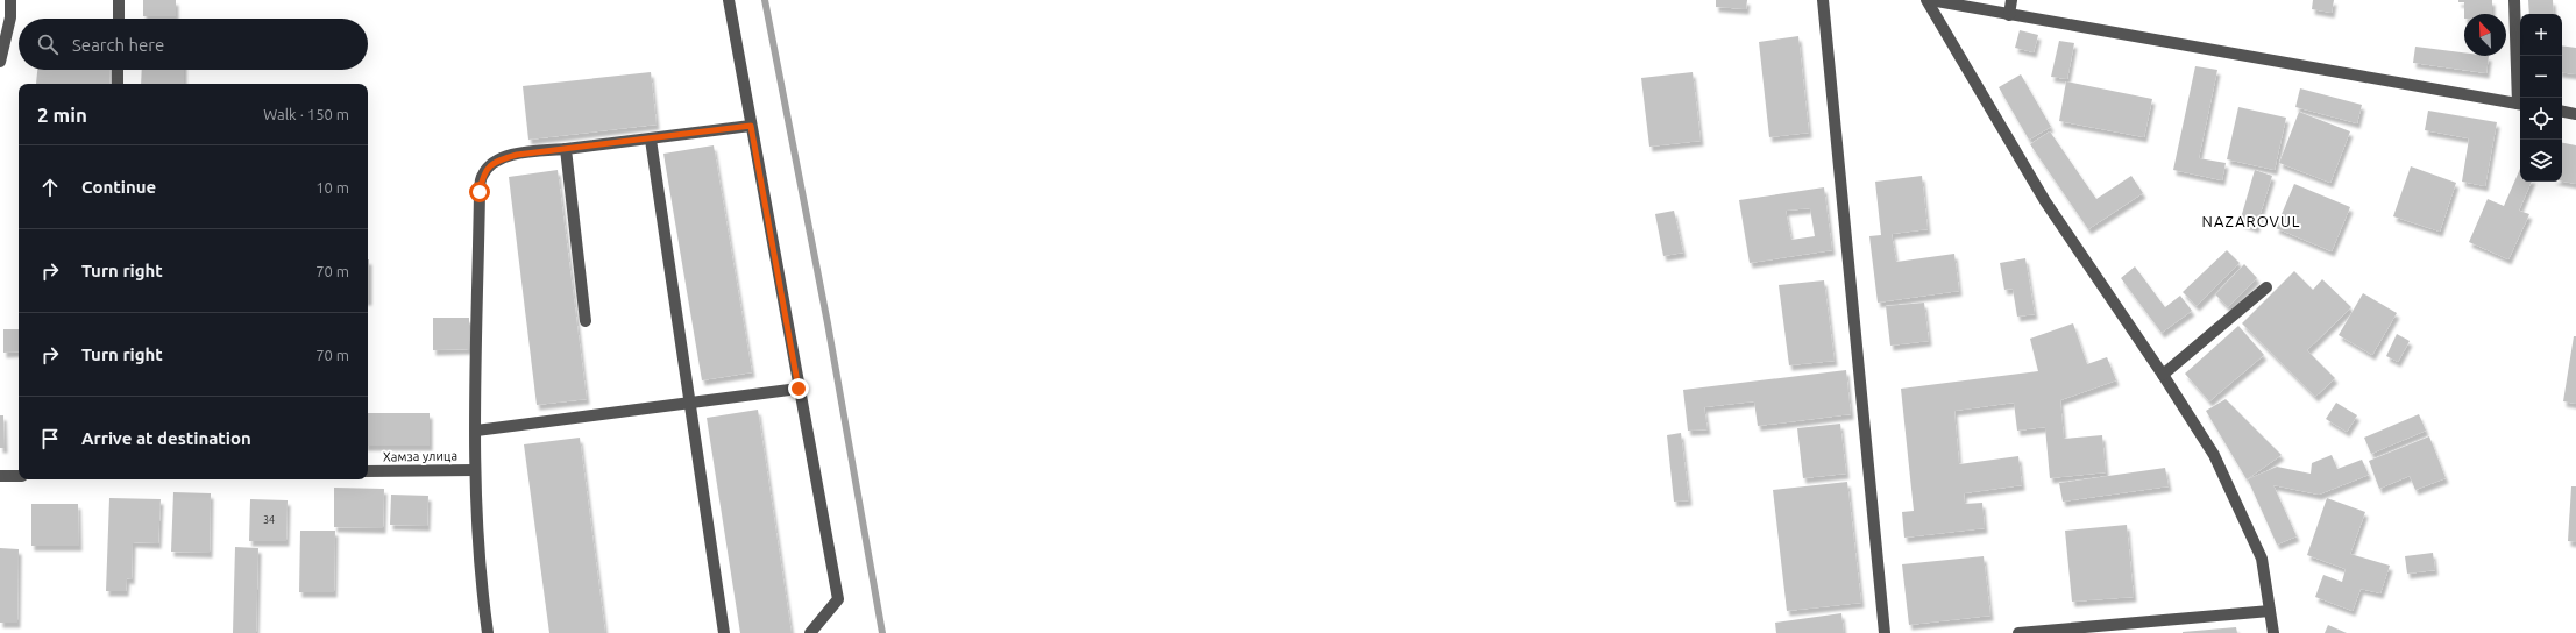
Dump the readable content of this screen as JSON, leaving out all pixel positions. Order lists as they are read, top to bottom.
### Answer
{
  "streets": {
    "street": ["Хамза улица"]
  },
  "districts": ["NAZAROVUL"],
  "house_numbers": ["34"],
  "north": "top left",
  "page": {
    "map_buttons": ["+", "−"],
    "search": "Search here",
    "heading": ["2 min", "Walk · 150 m"],
    "list": [
      ["Continue", "10 m"],
      ["Turn right", "70 m"],
      ["Turn right", "70 m"],
      "Arrive at destination"
    ]
  }
}
